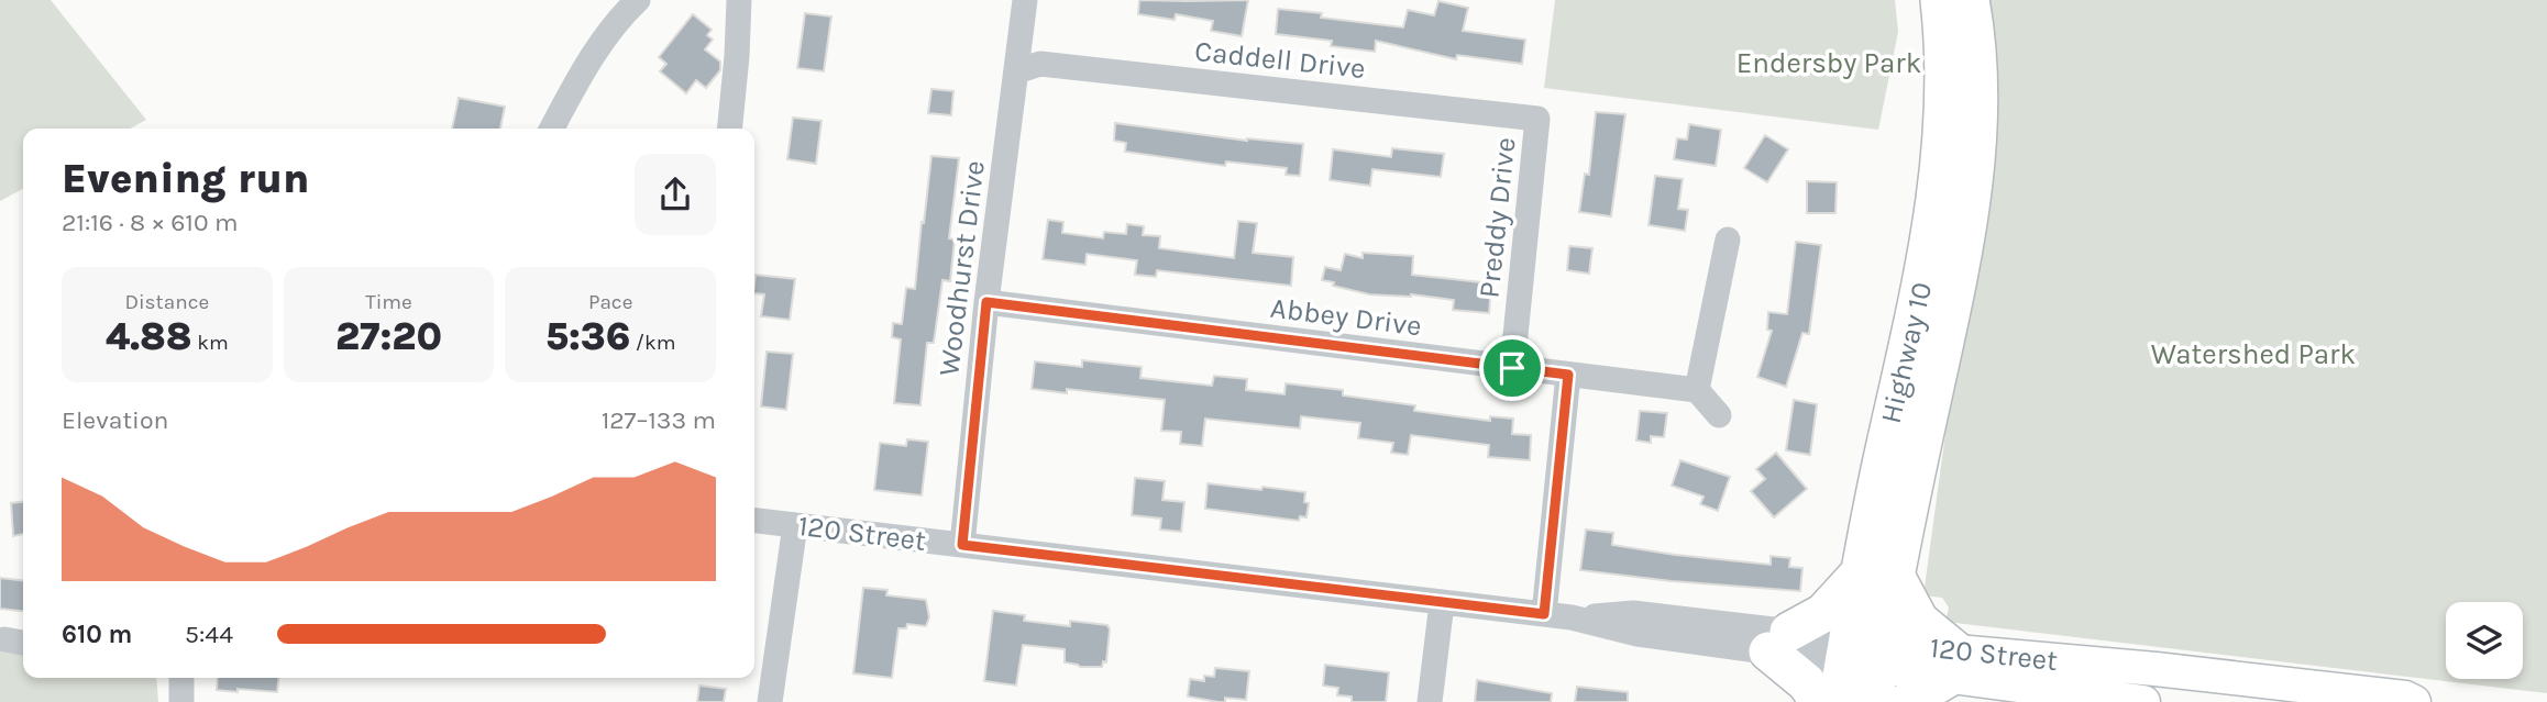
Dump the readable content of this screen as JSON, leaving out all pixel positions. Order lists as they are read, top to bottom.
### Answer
{
  "streets": {
    "highway": ["Highway 10"],
    "main road": ["120 Street"],
    "street": [
      "Caddell Drive",
      "Preddy Drive",
      "Woodhurst Drive",
      "Abbey Drive"
    ]
  },
  "crossings": [
    ["Caddell Drive", "Preddy Drive"],
    ["Caddell Drive", "Woodhurst Drive"],
    ["Preddy Drive", "Abbey Drive"],
    ["Woodhurst Drive", "Abbey Drive"],
    ["Woodhurst Drive", "120 Street"],
    ["Highway 10", "120 Street"]
  ],
  "parks": ["Endersby Park", "Watershed Park"],
  "page": {
    "heading": ["Evening run", "21:16 · 8 × 610 m"],
    "stats": [
      ["Distance", "4.88 km"],
      ["Time", "27:20"],
      ["Pace", "5:36 /km"]
    ],
    "chart": ["Elevation", "127–133 m"],
    "list": [
      {
        "name": "610 m",
        "note": "5:44"
      }
    ]
  }
}
